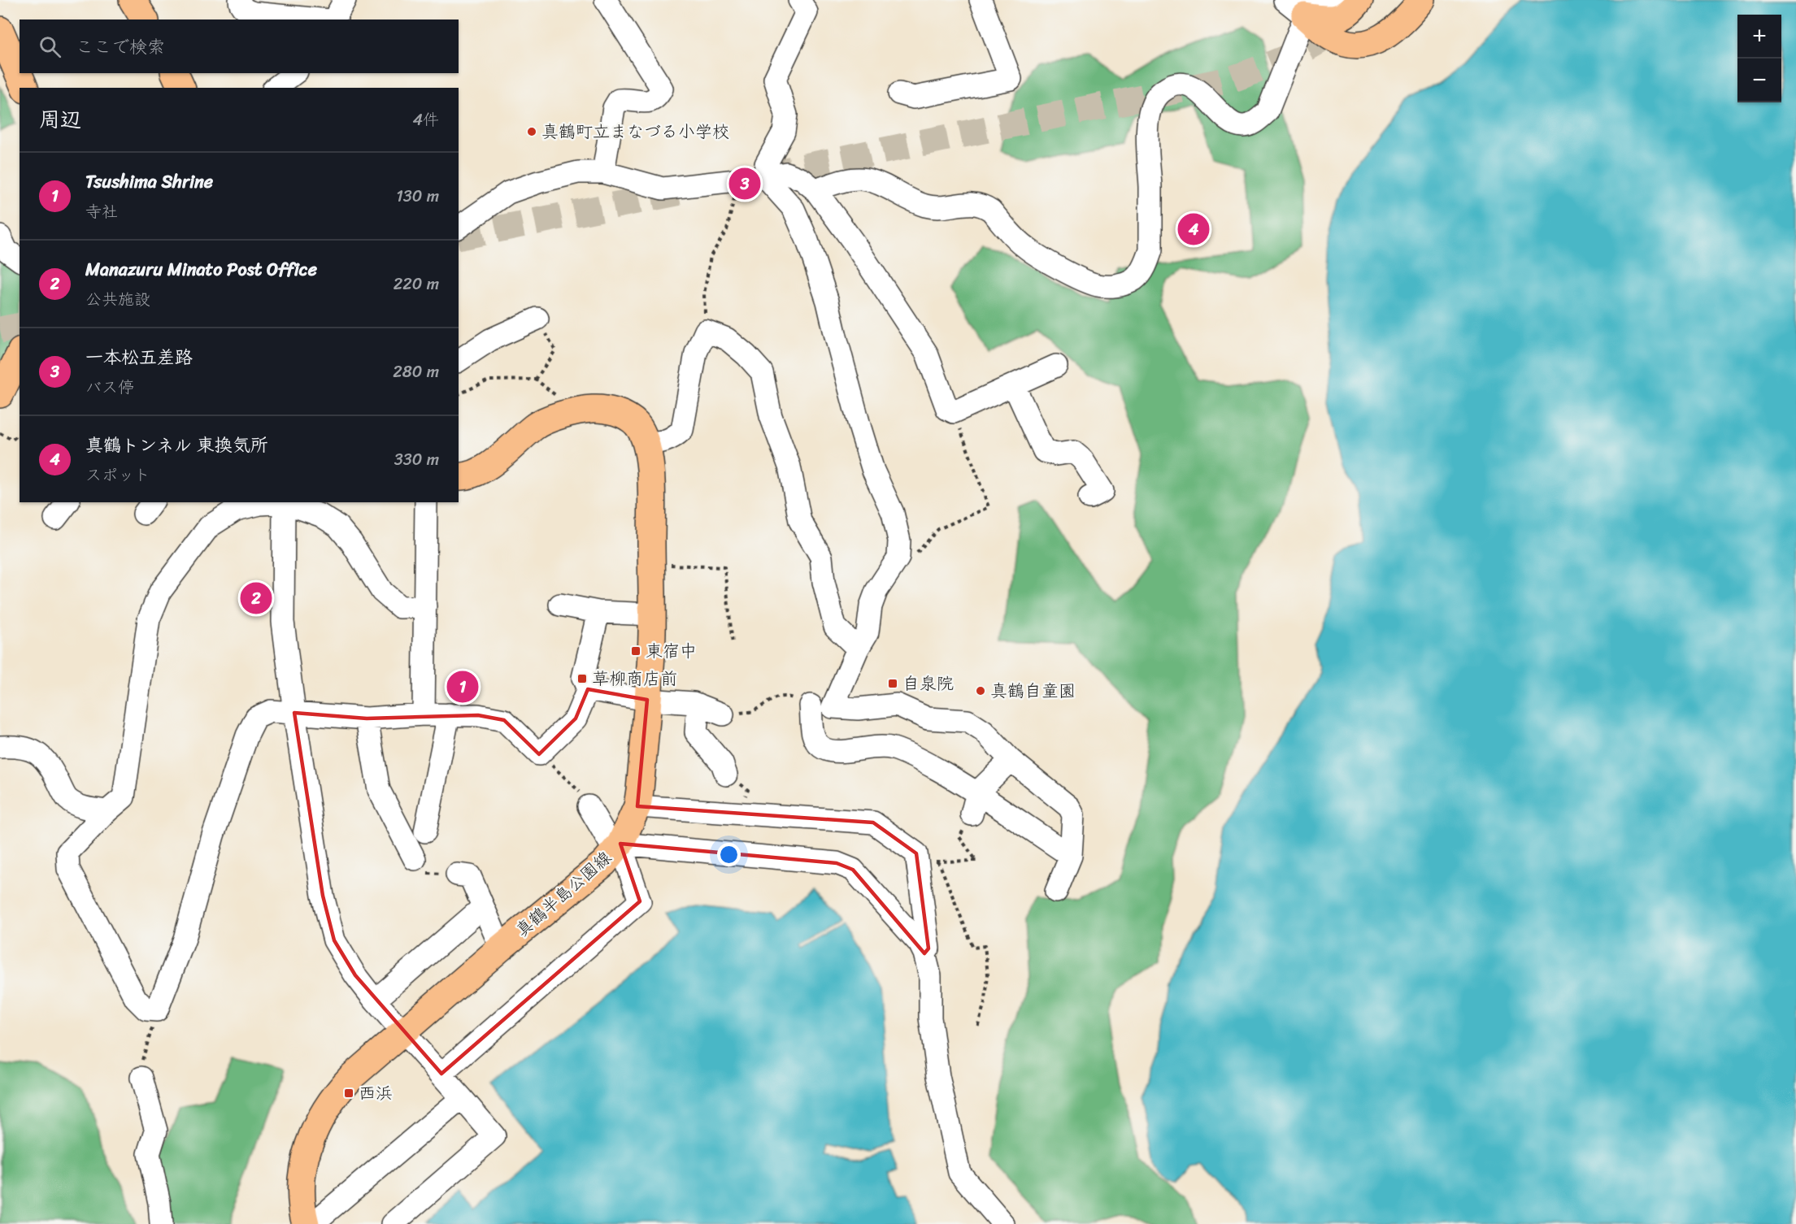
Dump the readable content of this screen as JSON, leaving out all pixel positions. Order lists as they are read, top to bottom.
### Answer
{
  "streets": {
    "main road": ["真鶴半島公園線"]
  },
  "places": {
    "other": ["真鶴町立まなづる小学校", "真鶴自童園"],
    "transit": [
      "東宿中",
      "草柳商店前",
      "自泉院",
      "西浜"
    ]
  },
  "page": {
    "map_buttons": ["+", "−"],
    "search": "ここで検索",
    "heading": ["周辺", "4件"],
    "list": [
      {
        "mark": "1",
        "name": "Tsushima Shrine",
        "note": "寺社",
        "value": "130 m"
      },
      {
        "mark": "2",
        "name": "Manazuru Minato Post Office",
        "note": "公共施設",
        "value": "220 m"
      },
      {
        "mark": "3",
        "name": "一本松五差路",
        "note": "バス停",
        "value": "280 m"
      },
      {
        "mark": "4",
        "name": "真鶴トンネル 東換気所",
        "note": "スポット",
        "value": "330 m"
      }
    ],
    "pins": [
      "3",
      "4",
      "2",
      "1"
    ]
  }
}
